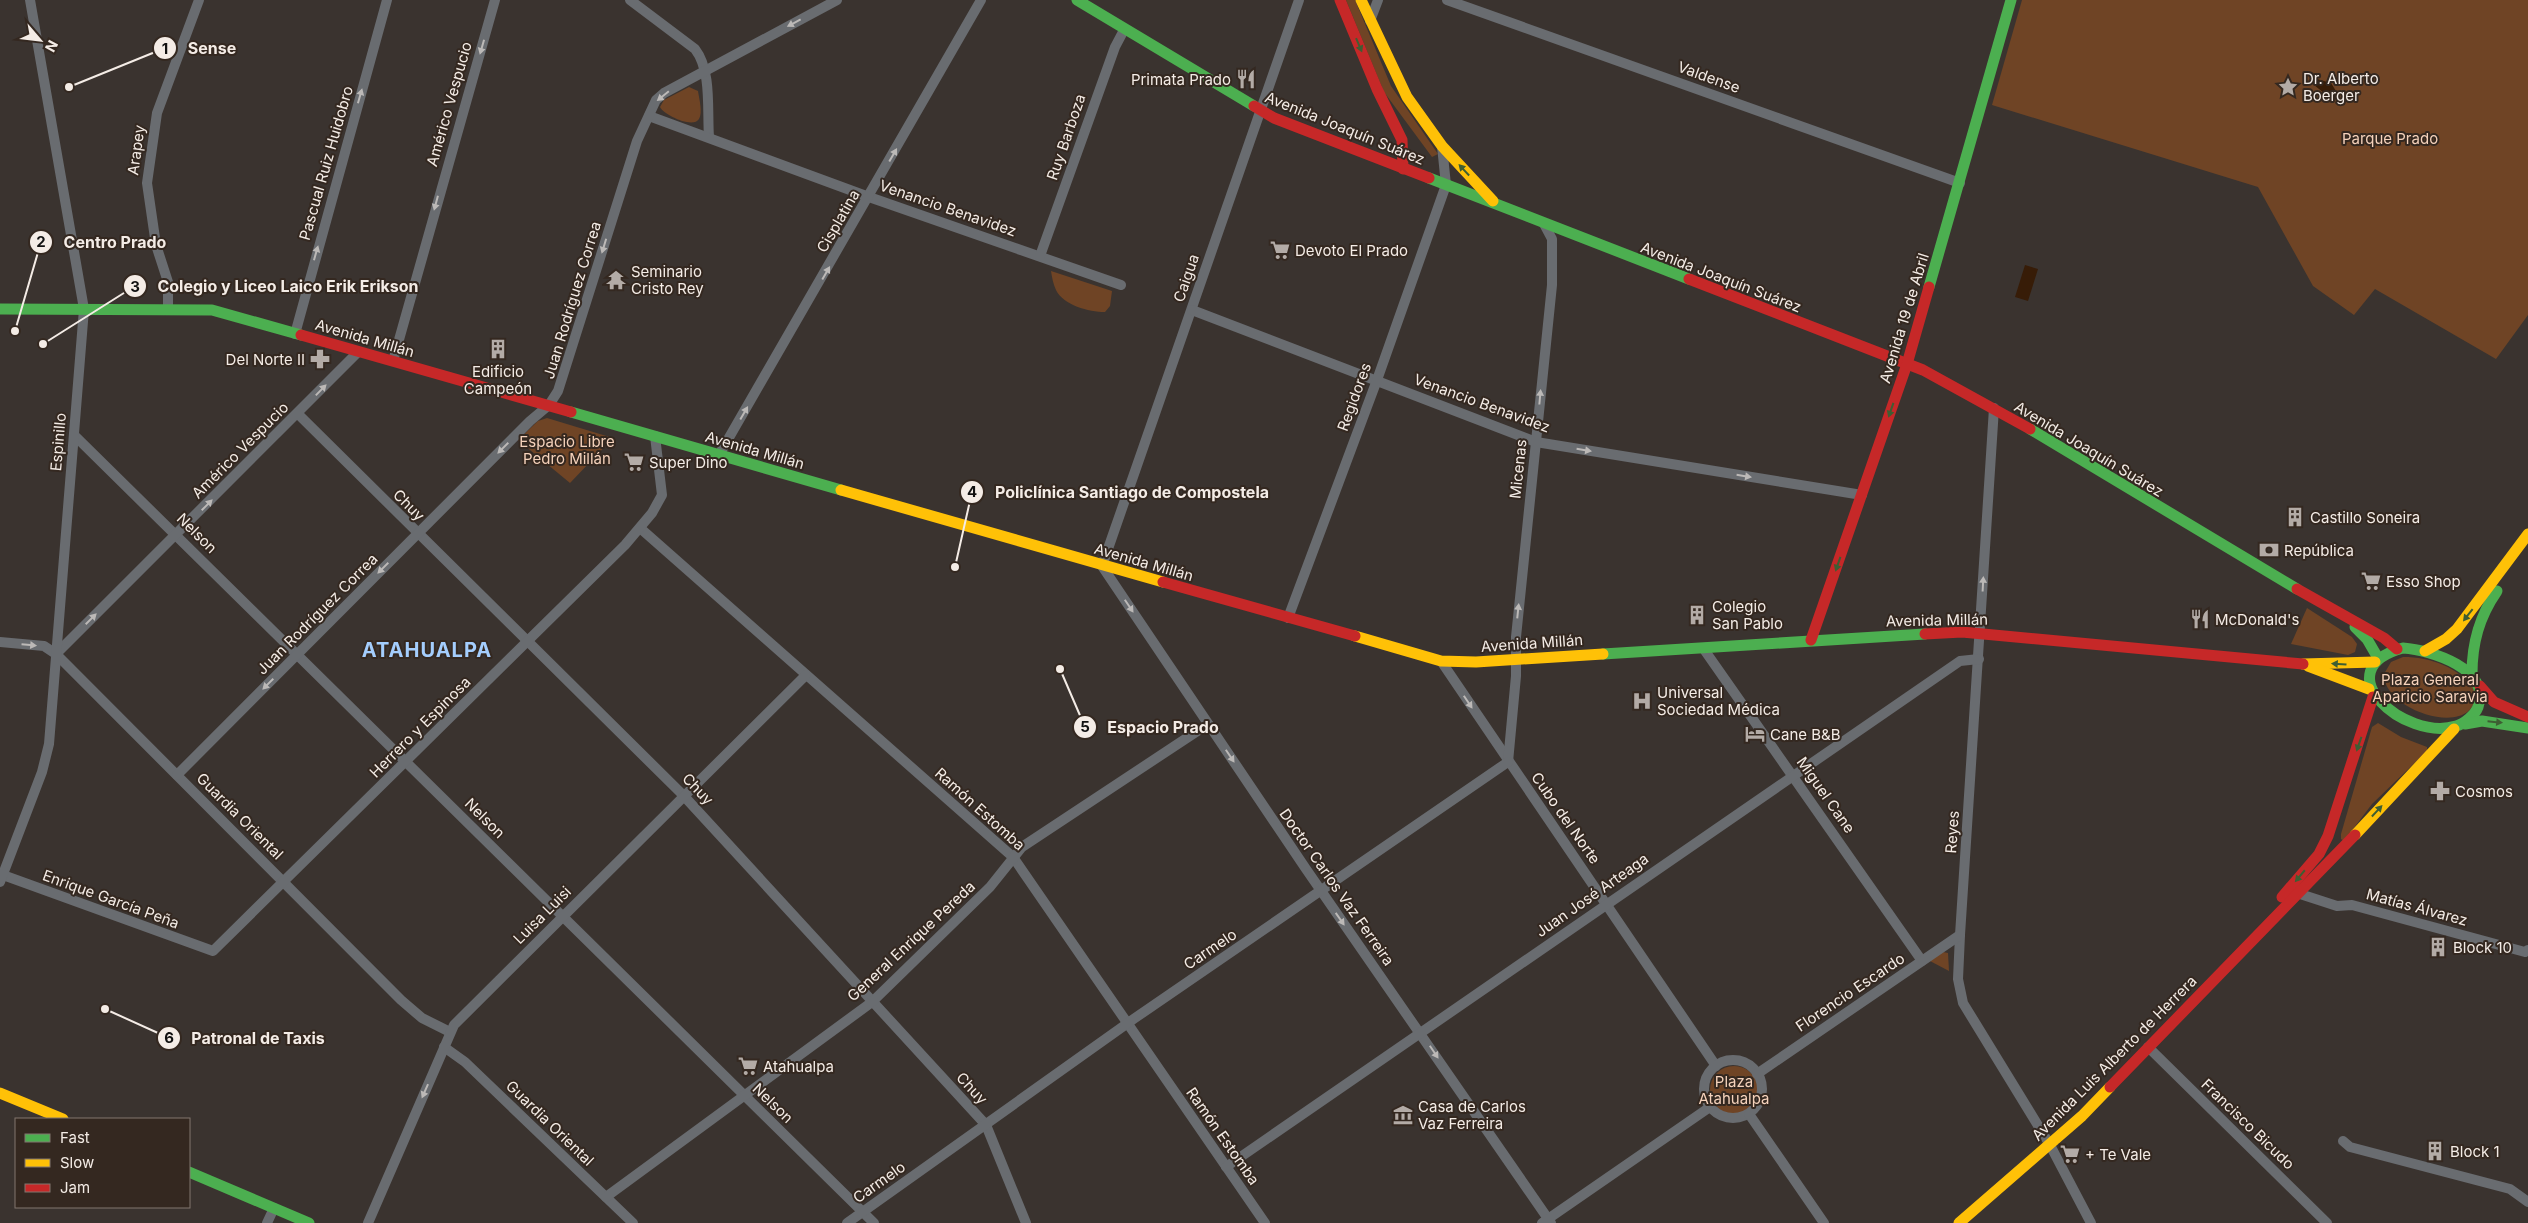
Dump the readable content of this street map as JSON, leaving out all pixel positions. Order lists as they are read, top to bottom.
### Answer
{
  "streets": {
    "main road": [
      "Avenida Joaquín Suárez",
      "Avenida 19 de Abril",
      "Avenida Millán",
      "Avenida Luis Alberto de Herrera"
    ],
    "street": [
      "Valdense",
      "Américo Vespucio",
      "Ruy Barboza",
      "Arapey",
      "Pascual Ruiz Huidobro",
      "Venancio Benavidez",
      "Cisplatina",
      "Caigua",
      "Juan Rodríguez Correa",
      "Regidores",
      "Espinillo",
      "Micenas",
      "Chuy",
      "Nelson",
      "Herrero y Espinosa",
      "Miguel Cane",
      "Ramón Estomba",
      "Guardia Oriental",
      "Cubo del Norte",
      "Reyes",
      "Doctor Carlos Vaz Ferreira",
      "Juan José Arteaga",
      "Enrique García Peña",
      "Matías Álvarez",
      "Luisa Luisi",
      "General Enrique Pereda",
      "Carmelo",
      "Florencio Escardo",
      "Francisco Bicudo"
    ]
  },
  "crossings": [
    ["Valdense", "Avenida 19 de Abril"],
    ["Américo Vespucio", "Avenida Millán"],
    ["Américo Vespucio", "Espinillo"],
    ["Américo Vespucio", "Chuy"],
    ["Américo Vespucio", "Nelson"],
    ["Américo Vespucio", "Guardia Oriental"],
    ["Avenida Joaquín Suárez", "Ruy Barboza"],
    ["Avenida Joaquín Suárez", "Caigua"],
    ["Avenida Joaquín Suárez", "Avenida 19 de Abril"],
    ["Avenida Joaquín Suárez", "Avenida Millán"],
    ["Avenida Joaquín Suárez", "Regidores"],
    ["Avenida Joaquín Suárez", "Micenas"],
    ["Avenida Joaquín Suárez", "Reyes"],
    ["Avenida Joaquín Suárez", "Avenida Luis Alberto de Herrera"],
    ["Ruy Barboza", "Venancio Benavidez"],
    ["Arapey", "Avenida Millán"],
    ["Pascual Ruiz Huidobro", "Avenida Millán"],
    ["Venancio Benavidez", "Cisplatina"],
    ["Venancio Benavidez", "Caigua"],
    ["Venancio Benavidez", "Juan Rodríguez Correa"],
    ["Venancio Benavidez", "Avenida 19 de Abril"],
    ["Venancio Benavidez", "Regidores"],
    ["Venancio Benavidez", "Micenas"],
    ["Cisplatina", "Avenida Millán"],
    ["Caigua", "Avenida Millán"],
    ["Caigua", "Doctor Carlos Vaz Ferreira"],
    ["Juan Rodríguez Correa", "Avenida Millán"],
    ["Juan Rodríguez Correa", "Chuy"],
    ["Juan Rodríguez Correa", "Nelson"],
    ["Juan Rodríguez Correa", "Guardia Oriental"],
    ["Avenida 19 de Abril", "Avenida Millán"],
    ["Avenida Millán", "Regidores"],
    ["Avenida Millán", "Espinillo"],
    ["Avenida Millán", "Micenas"],
    ["Avenida Millán", "Herrero y Espinosa"],
    ["Avenida Millán", "Miguel Cane"],
    ["Avenida Millán", "Cubo del Norte"],
    ["Avenida Millán", "Reyes"],
    ["Avenida Millán", "Doctor Carlos Vaz Ferreira"],
    ["Avenida Millán", "Avenida Luis Alberto de Herrera"],
    ["Espinillo", "Nelson"],
    ["Espinillo", "Guardia Oriental"],
    ["Espinillo", "Enrique García Peña"],
    ["Chuy", "Herrero y Espinosa"],
    ["Chuy", "Luisa Luisi"],
    ["Chuy", "General Enrique Pereda"],
    ["Chuy", "Carmelo"],
    ["Nelson", "Herrero y Espinosa"],
    ["Nelson", "Luisa Luisi"],
    ["Nelson", "General Enrique Pereda"],
    ["Nelson", "Carmelo"],
    ["Herrero y Espinosa", "Ramón Estomba"],
    ["Herrero y Espinosa", "Guardia Oriental"],
    ["Herrero y Espinosa", "Enrique García Peña"],
    ["Miguel Cane", "Juan José Arteaga"],
    ["Miguel Cane", "Florencio Escardo"],
    ["Ramón Estomba", "Juan José Arteaga"],
    ["Ramón Estomba", "Luisa Luisi"],
    ["Ramón Estomba", "General Enrique Pereda"],
    ["Ramón Estomba", "Carmelo"],
    ["Guardia Oriental", "Luisa Luisi"],
    ["Guardia Oriental", "General Enrique Pereda"],
    ["Cubo del Norte", "Juan José Arteaga"],
    ["Cubo del Norte", "Carmelo"],
    ["Cubo del Norte", "Florencio Escardo"],
    ["Reyes", "Juan José Arteaga"],
    ["Reyes", "Florencio Escardo"],
    ["Reyes", "Avenida Luis Alberto de Herrera"],
    ["Doctor Carlos Vaz Ferreira", "Juan José Arteaga"],
    ["Doctor Carlos Vaz Ferreira", "General Enrique Pereda"],
    ["Doctor Carlos Vaz Ferreira", "Carmelo"],
    ["Matías Álvarez", "Avenida Luis Alberto de Herrera"],
    ["Avenida Luis Alberto de Herrera", "Francisco Bicudo"]
  ],
  "one_way": [
    "Pascual Ruiz Huidobro",
    "Cisplatina",
    "Juan Rodríguez Correa",
    "Avenida 19 de Abril",
    "Micenas",
    "Doctor Carlos Vaz Ferreira"
  ],
  "districts": ["ATAHUALPA"],
  "parks": [
    "Parque Prado",
    "Espacio Libre Pedro Millán",
    "Plaza General Aparicio Saravia",
    "Plaza Atahualpa"
  ],
  "places": {
    "restaurant": ["Primata Prado", "McDonald's"],
    "other": [
      "Sense",
      "Centro Prado",
      "Colegio y Liceo Laico Erik Erikson",
      "Policlínica Santiago de Compostela",
      "Espacio Prado",
      "Patronal de Taxis"
    ],
    "place": ["Dr. Alberto Boerger"],
    "supermarket": [
      "Devoto El Prado",
      "Super Dino",
      "Esso Shop",
      "Atahualpa",
      "+ Te Vale"
    ],
    "temple": ["Seminario Cristo Rey"],
    "building": [
      "Edificio Campeón",
      "Castillo Soneira",
      "Colegio San Pablo",
      "Block 10",
      "Block 1"
    ],
    "pharmacy": ["Del Norte II", "Cosmos"],
    "bank": ["República"],
    "hospital": ["Universal Sociedad Médica"],
    "hotel": ["Cane B&B"],
    "museum": ["Casa de Carlos Vaz Ferreira"]
  },
  "legend": ["Fast", "Slow", "Jam"],
  "north": "bottom right"
}
